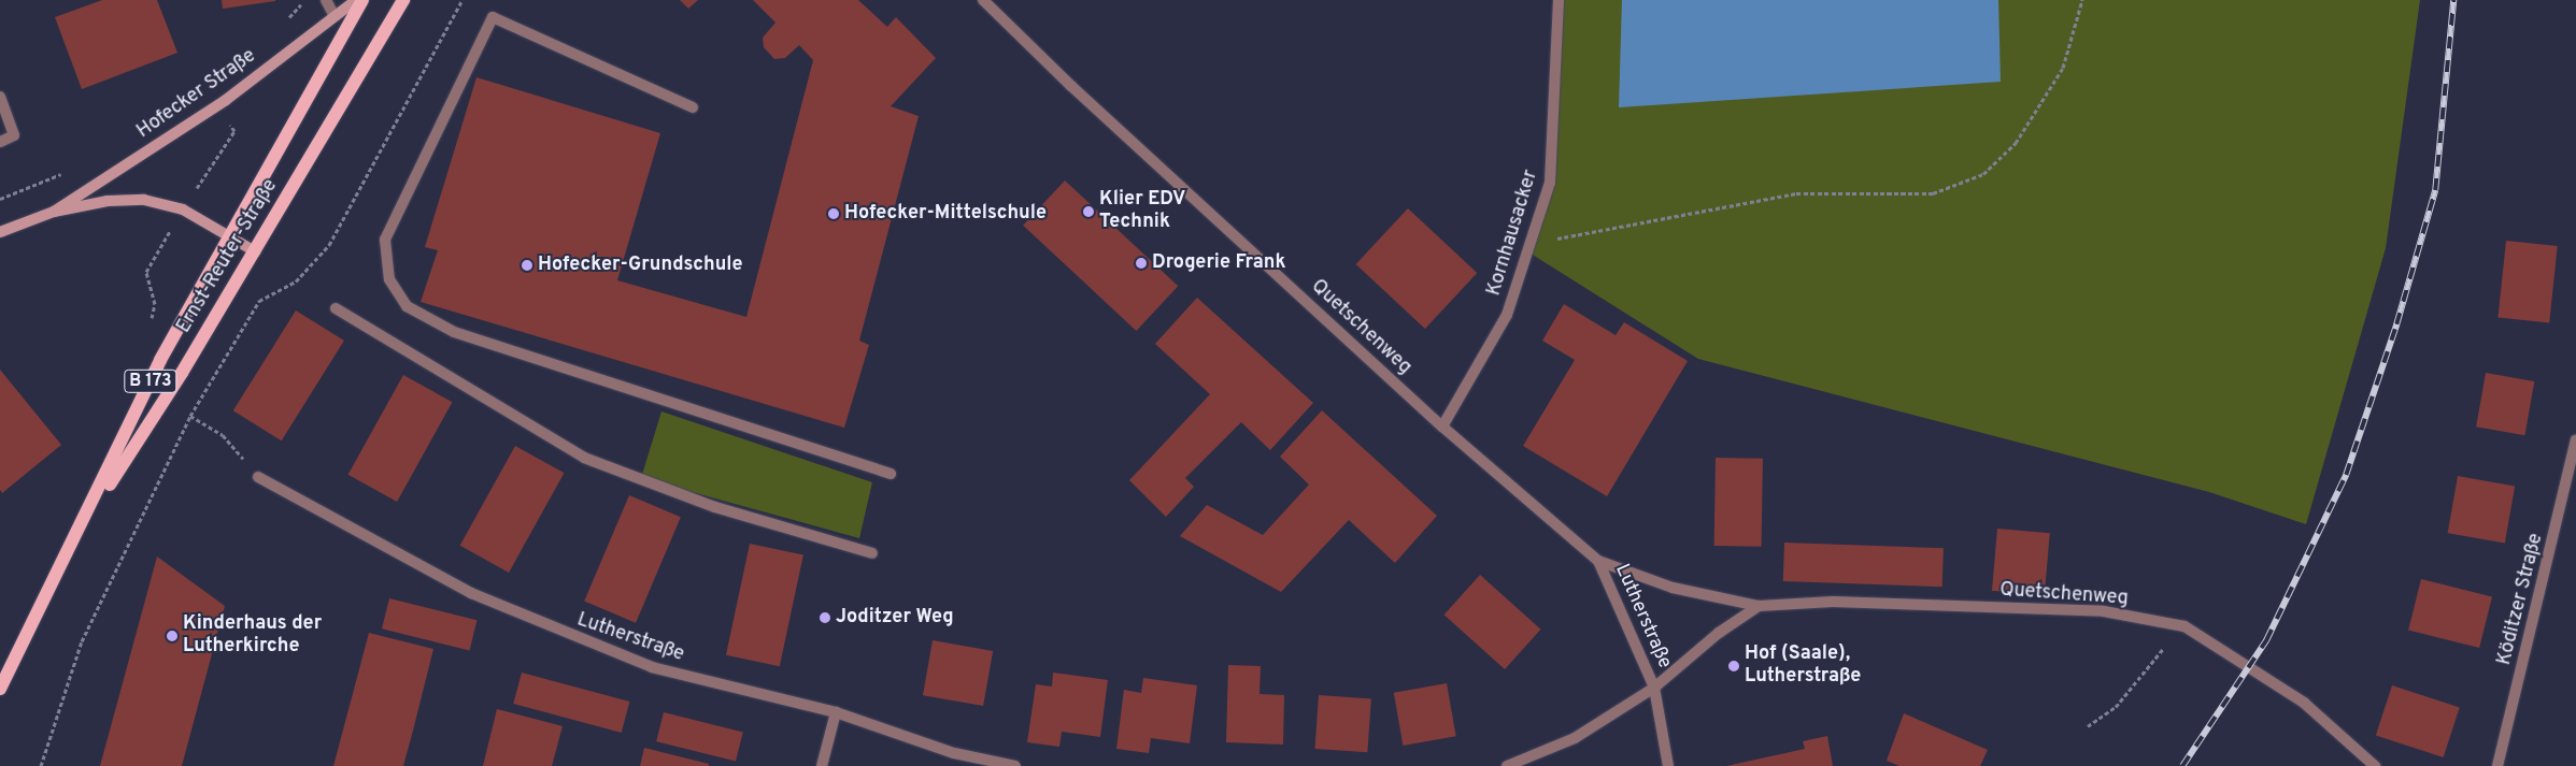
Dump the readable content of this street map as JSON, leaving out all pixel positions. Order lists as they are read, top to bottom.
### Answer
{
  "streets": {
    "main road": ["Hofecker Straße", "Ernst-Reuter-Straße", "B 173"],
    "street": [
      "Kornhausacker",
      "Quetschenweg",
      "Köditzer Straße",
      "Lutherstraße"
    ]
  },
  "crossings": [
    ["Hofecker Straße", "Ernst-Reuter-Straße"],
    ["Kornhausacker", "Quetschenweg"],
    ["Quetschenweg", "Lutherstraße"]
  ],
  "places": [
    "Klier EDV Technik",
    "Hofecker-Mittelschule",
    "Drogerie Frank",
    "Hofecker-Grundschule",
    "Joditzer Weg",
    "Kinderhaus der Lutherkirche",
    "Hof (Saale), Lutherstraße"
  ]
}
